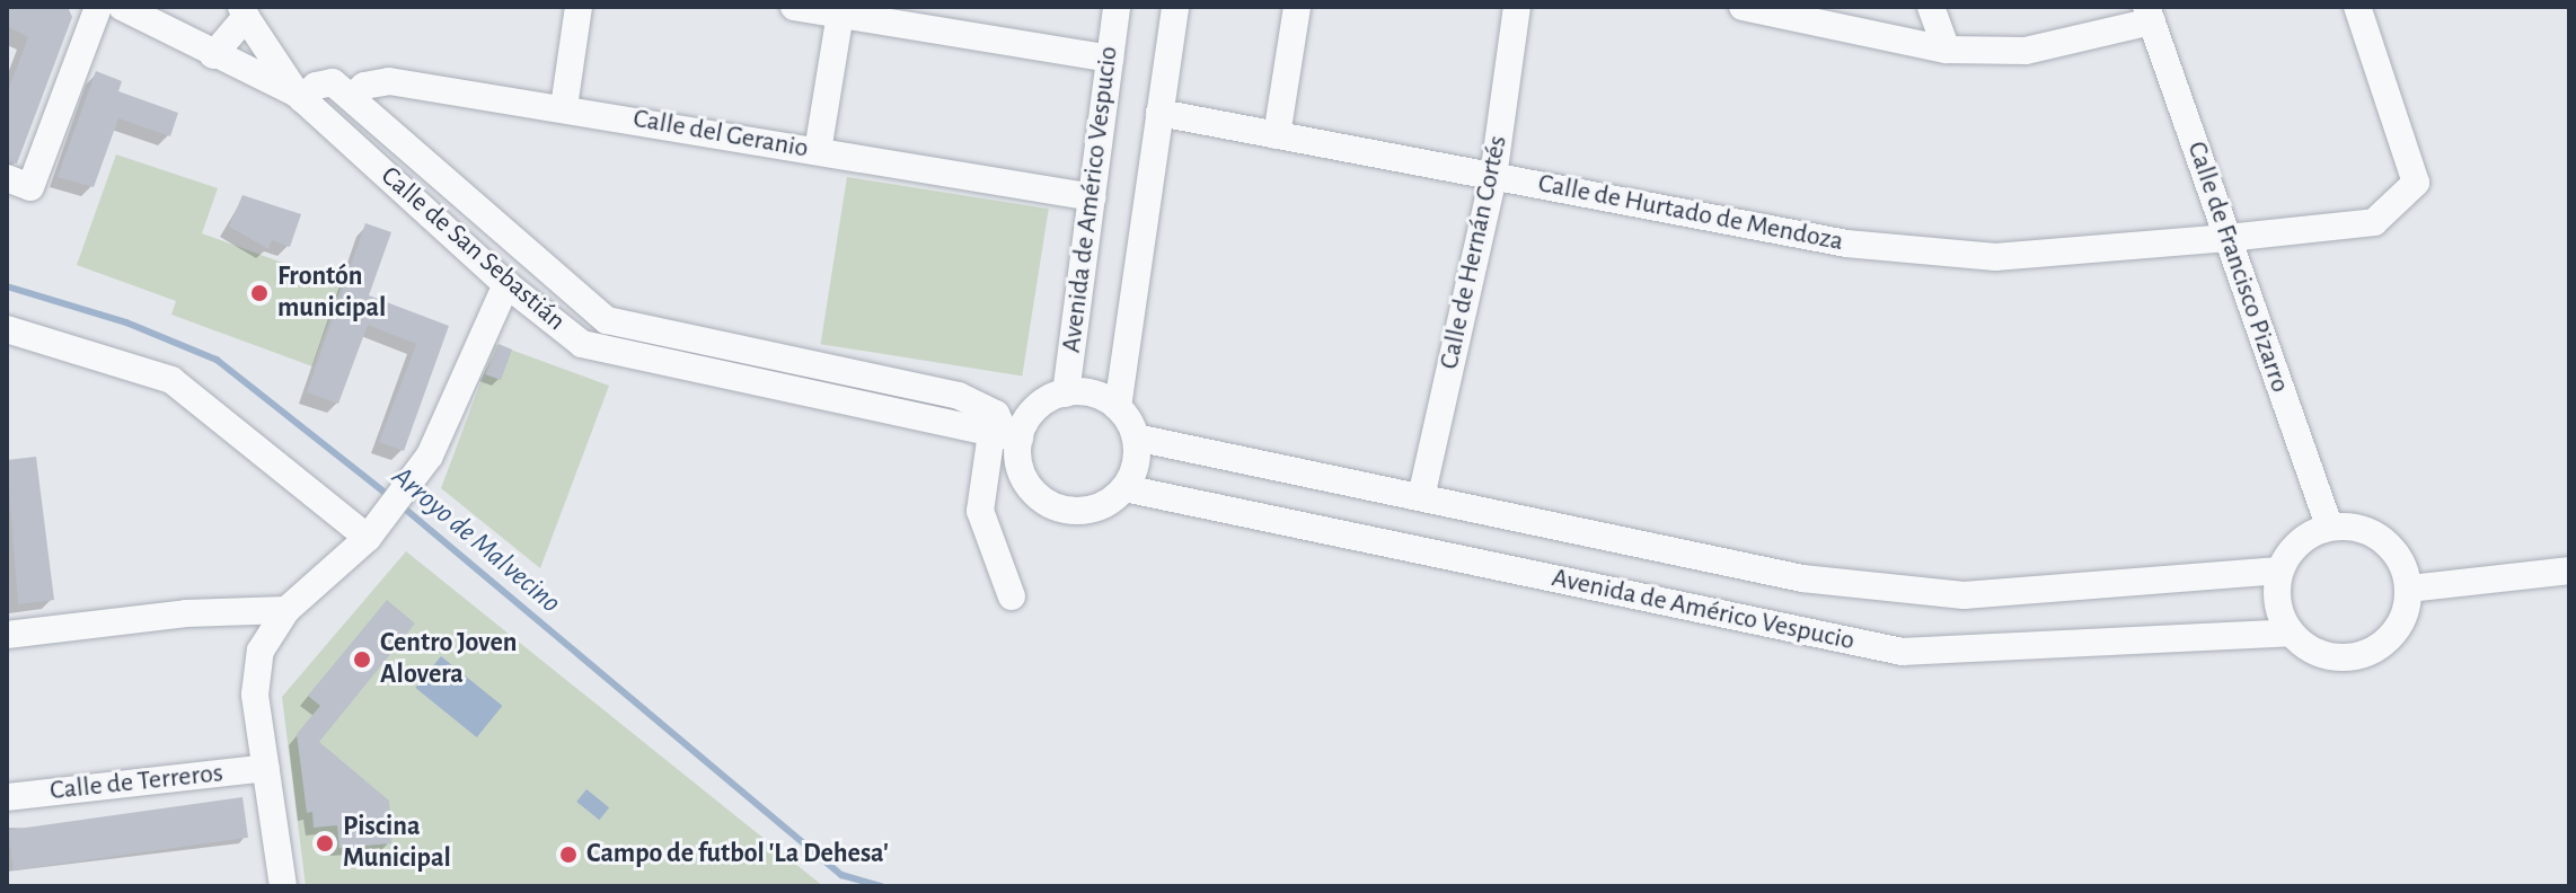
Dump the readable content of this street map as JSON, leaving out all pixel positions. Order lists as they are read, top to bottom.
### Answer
{
  "streets": {
    "street": [
      "Calle del Geranio",
      "Avenida de Américo Vespucio",
      "Calle de Hurtado de Mendoza",
      "Calle de San Sebastián",
      "Calle de Hernán Cortés",
      "Calle de Francisco Pizarro",
      "Calle de Terreros"
    ]
  },
  "crossings": [
    ["Calle del Geranio", "Avenida de Américo Vespucio"],
    ["Avenida de Américo Vespucio", "Calle de Hurtado de Mendoza"],
    ["Avenida de Américo Vespucio", "Calle de San Sebastián"],
    ["Avenida de Américo Vespucio", "Calle de Hernán Cortés"],
    ["Avenida de Américo Vespucio", "Calle de Francisco Pizarro"],
    ["Calle de Hurtado de Mendoza", "Calle de Hernán Cortés"],
    ["Calle de Hurtado de Mendoza", "Calle de Francisco Pizarro"]
  ],
  "water": ["Arroyo de Malvecino"],
  "places": [
    "Frontón municipal",
    "Centro Joven Alovera",
    "Piscina Municipal",
    "Campo de futbol 'La Dehesa'"
  ]
}
